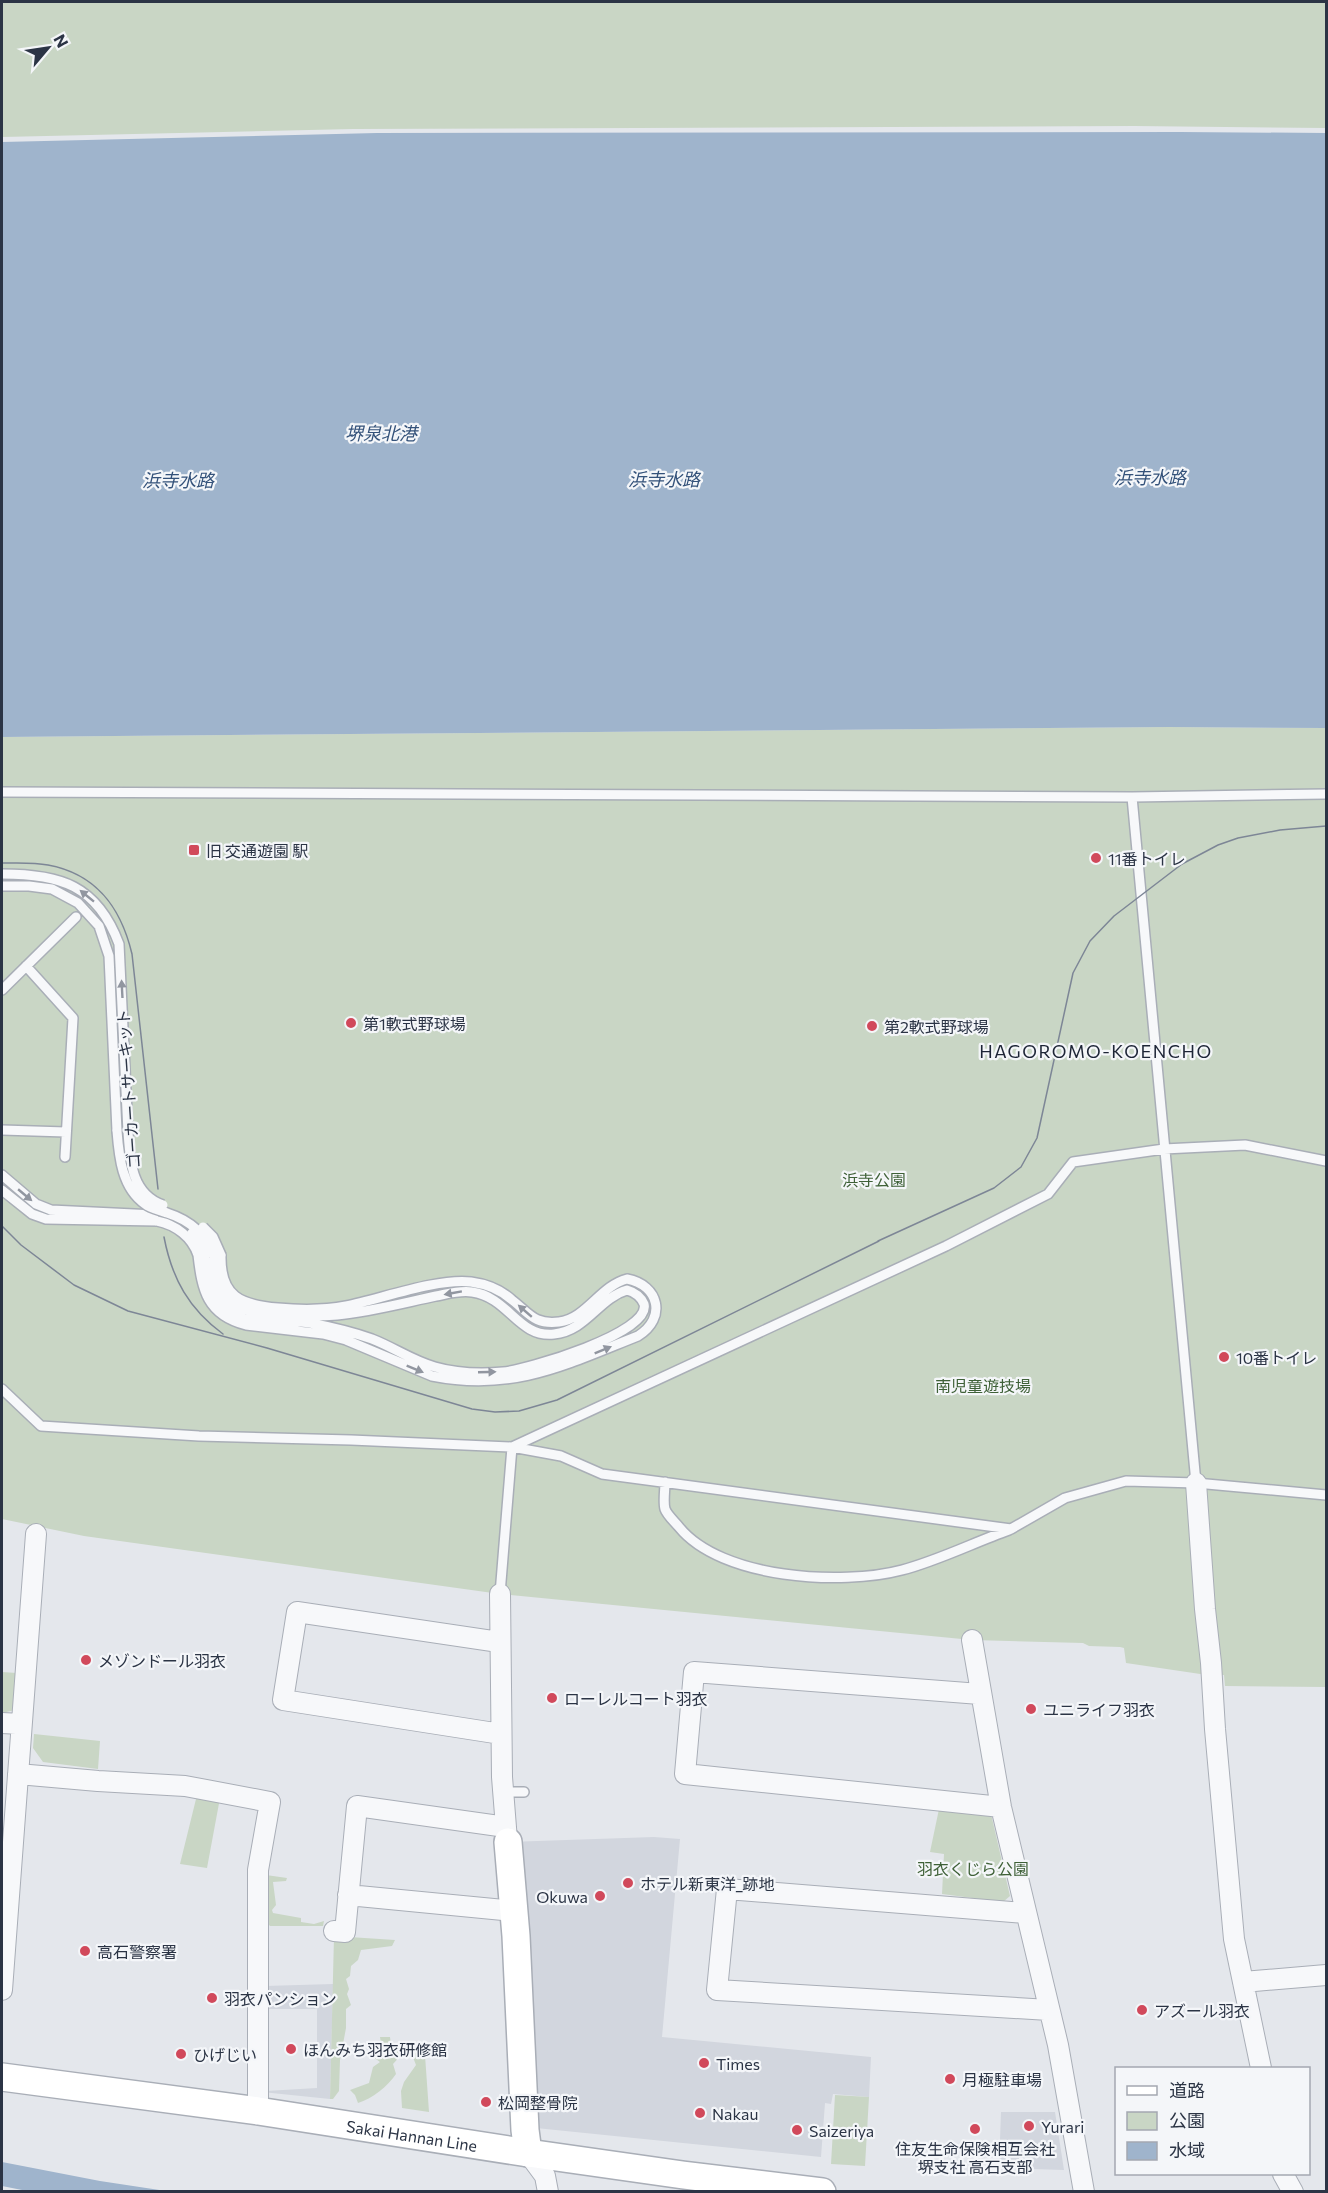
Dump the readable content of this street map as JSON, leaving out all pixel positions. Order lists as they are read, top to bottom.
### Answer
{
  "streets": {
    "main road": ["Sakai Hannan Line"],
    "lane": ["ゴーカートサーキット"]
  },
  "districts": ["HAGOROMO-KOENCHO"],
  "water": ["堺泉北港", "浜寺水路"],
  "parks": ["浜寺公園", "南児童遊技場", "羽衣くじら公園"],
  "places": {
    "transit": ["旧 交通遊園 駅"],
    "other": [
      "11番トイレ",
      "第1軟式野球場",
      "第2軟式野球場",
      "10番トイレ",
      "メゾンドール羽衣",
      "ローレルコート羽衣",
      "ユニライフ羽衣",
      "ホテル新東洋_跡地",
      "Okuwa",
      "高石警察署",
      "羽衣パンション",
      "アズール羽衣",
      "ほんみち羽衣研修館",
      "ひげじい",
      "Times",
      "月極駐車場",
      "松岡整骨院",
      "Nakau",
      "Yurari",
      "住友生命保険相互会社 堺支社 高石支部",
      "Saizeriya"
    ]
  },
  "legend": ["道路", "公園", "水域"],
  "north": "top right"
}
